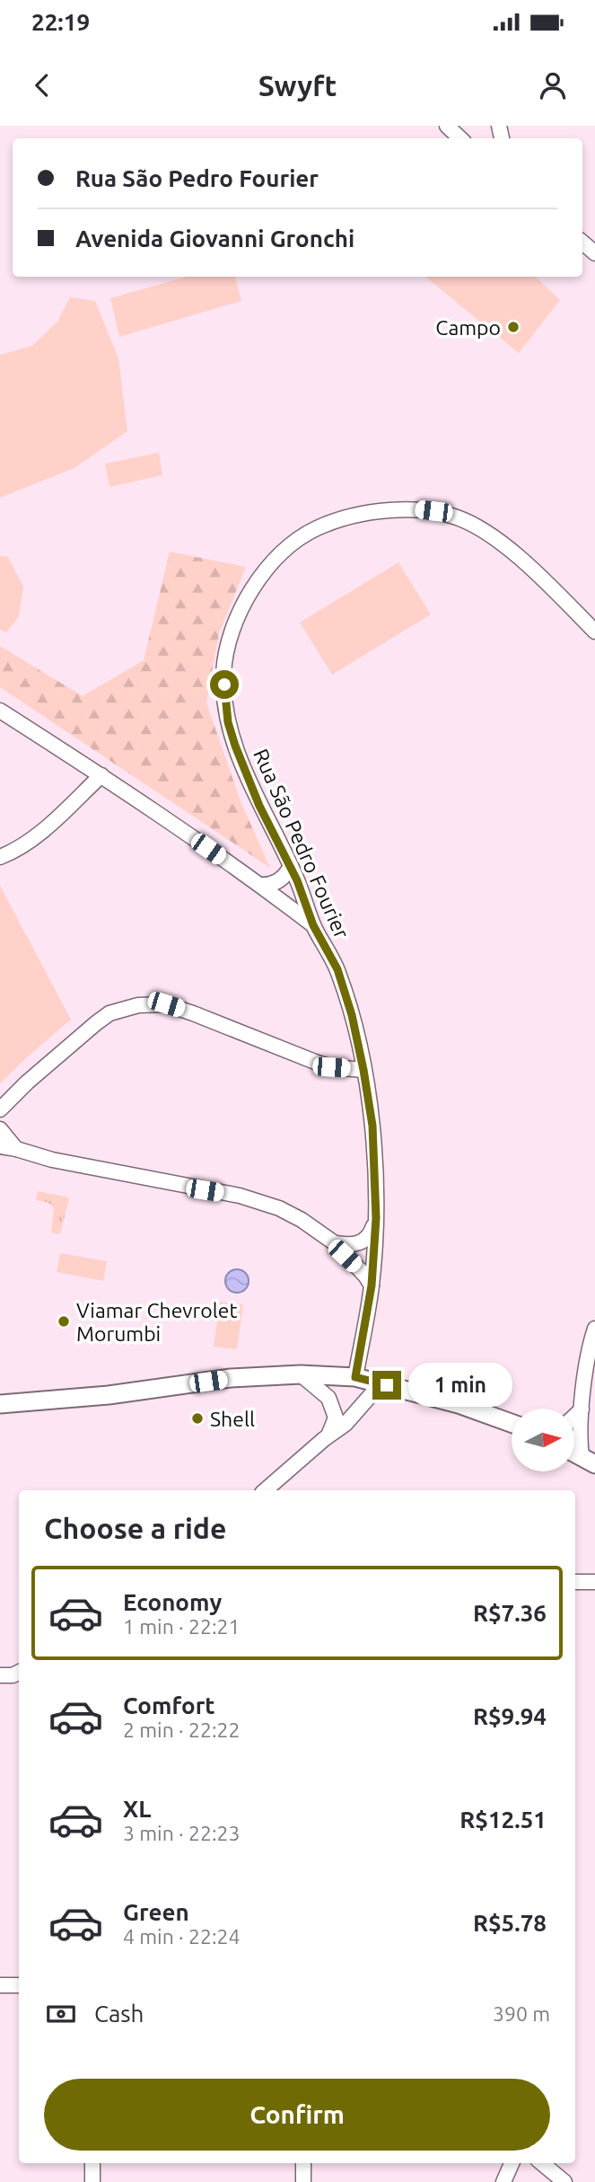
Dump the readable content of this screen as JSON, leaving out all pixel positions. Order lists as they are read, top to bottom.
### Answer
{
  "streets": {
    "street": ["Rua São Pedro Fourier"]
  },
  "places": ["Campo", "Viamar Chevrolet Morumbi", "Shell"],
  "north": "right",
  "page": {
    "status": "22:19",
    "header": "Swyft",
    "banner": ["Rua São Pedro Fourier", "Avenida Giovanni Gronchi"],
    "bubble": "1 min",
    "heading": "Choose a ride",
    "list": [
      {
        "name": "Economy",
        "note": "1 min · 22:21",
        "value": "R$7.36"
      },
      {
        "name": "Comfort",
        "note": "2 min · 22:22",
        "value": "R$9.94"
      },
      {
        "name": "XL",
        "note": "3 min · 22:23",
        "value": "R$12.51"
      },
      {
        "name": "Green",
        "note": "4 min · 22:24",
        "value": "R$5.78"
      }
    ],
    "pay": ["Cash", "390 m"],
    "buttons": "Confirm"
  }
}
